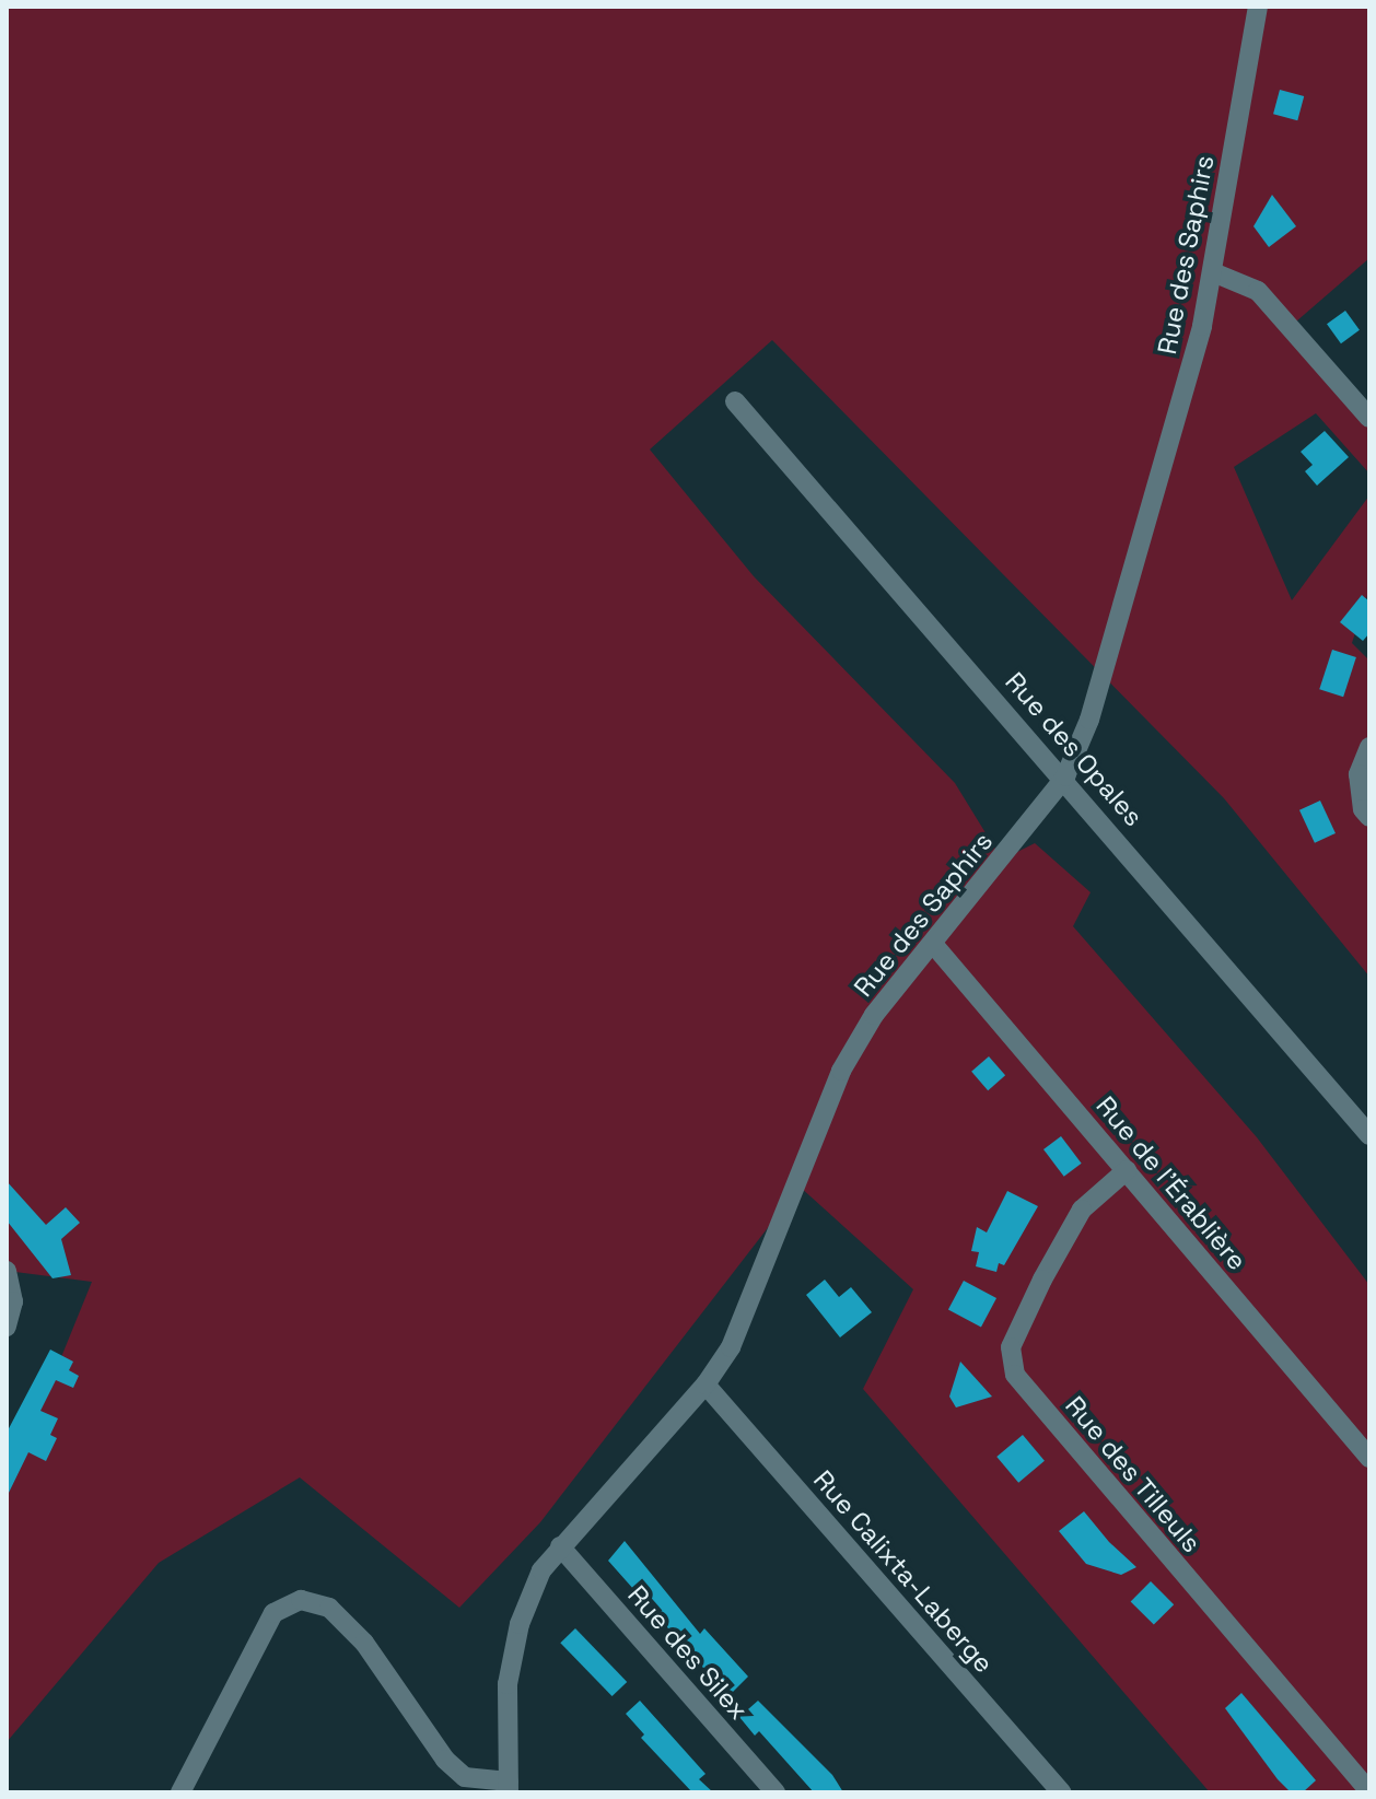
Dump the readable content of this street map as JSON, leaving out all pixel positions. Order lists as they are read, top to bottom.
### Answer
{
  "streets": {
    "street": [
      "Rue des Saphirs",
      "Rue des Opales",
      "Rue de l'Érablière",
      "Rue des Tilleuls",
      "Rue Calixta-Laberge",
      "Rue des Silex"
    ]
  },
  "crossings": [
    ["Rue des Saphirs", "Rue des Opales"],
    ["Rue des Saphirs", "Rue de l'Érablière"],
    ["Rue des Saphirs", "Rue Calixta-Laberge"],
    ["Rue des Saphirs", "Rue des Silex"],
    ["Rue de l'Érablière", "Rue des Tilleuls"]
  ]
}
